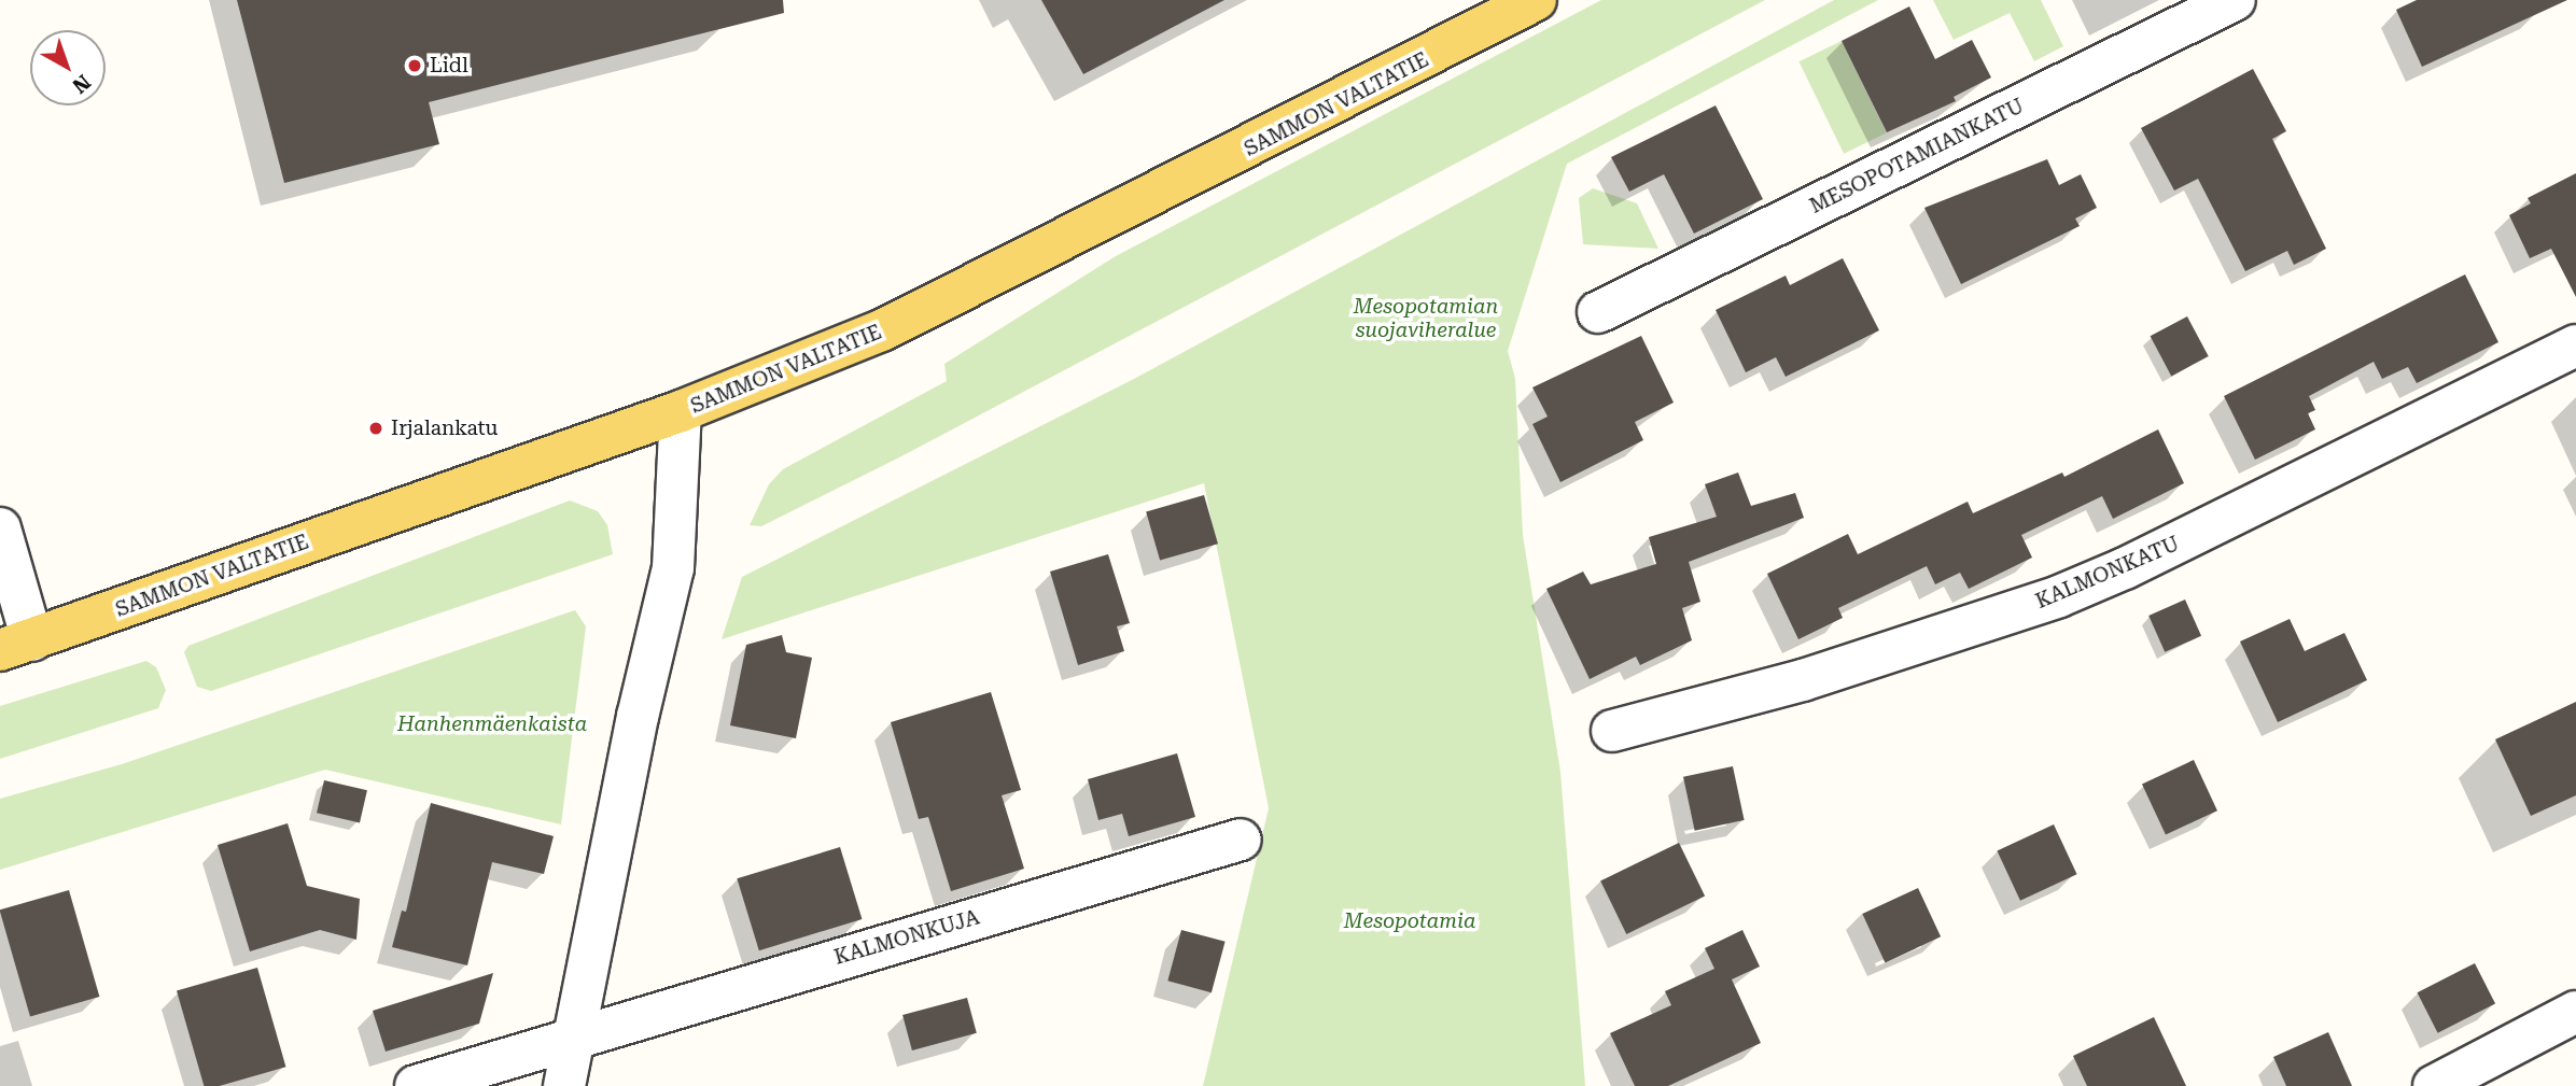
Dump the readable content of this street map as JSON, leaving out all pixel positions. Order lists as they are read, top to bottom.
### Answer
{
  "streets": {
    "main road": ["SAMMON VALTATIE"],
    "street": ["MESOPOTAMIANKATU", "KALMONKATU", "KALMONKUJA"]
  },
  "parks": ["Mesopotamian suojaviheralue", "Hanhenmäenkaista", "Mesopotamia"],
  "places": ["Lidl", "Irjalankatu"],
  "north": "bottom right"
}
